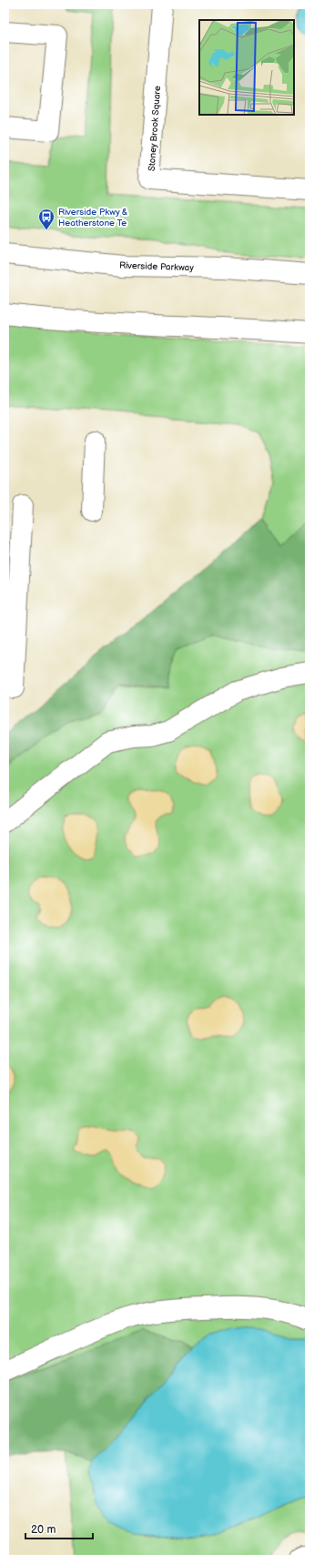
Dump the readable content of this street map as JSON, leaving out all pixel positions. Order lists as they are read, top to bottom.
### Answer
{
  "streets": {
    "main road": ["Stoney Brook Square", "Riverside Parkway"]
  },
  "places": {
    "bus stop": ["Riverside Pkwy & Heatherstone Te"]
  },
  "scale_bar": "20 m"
}
